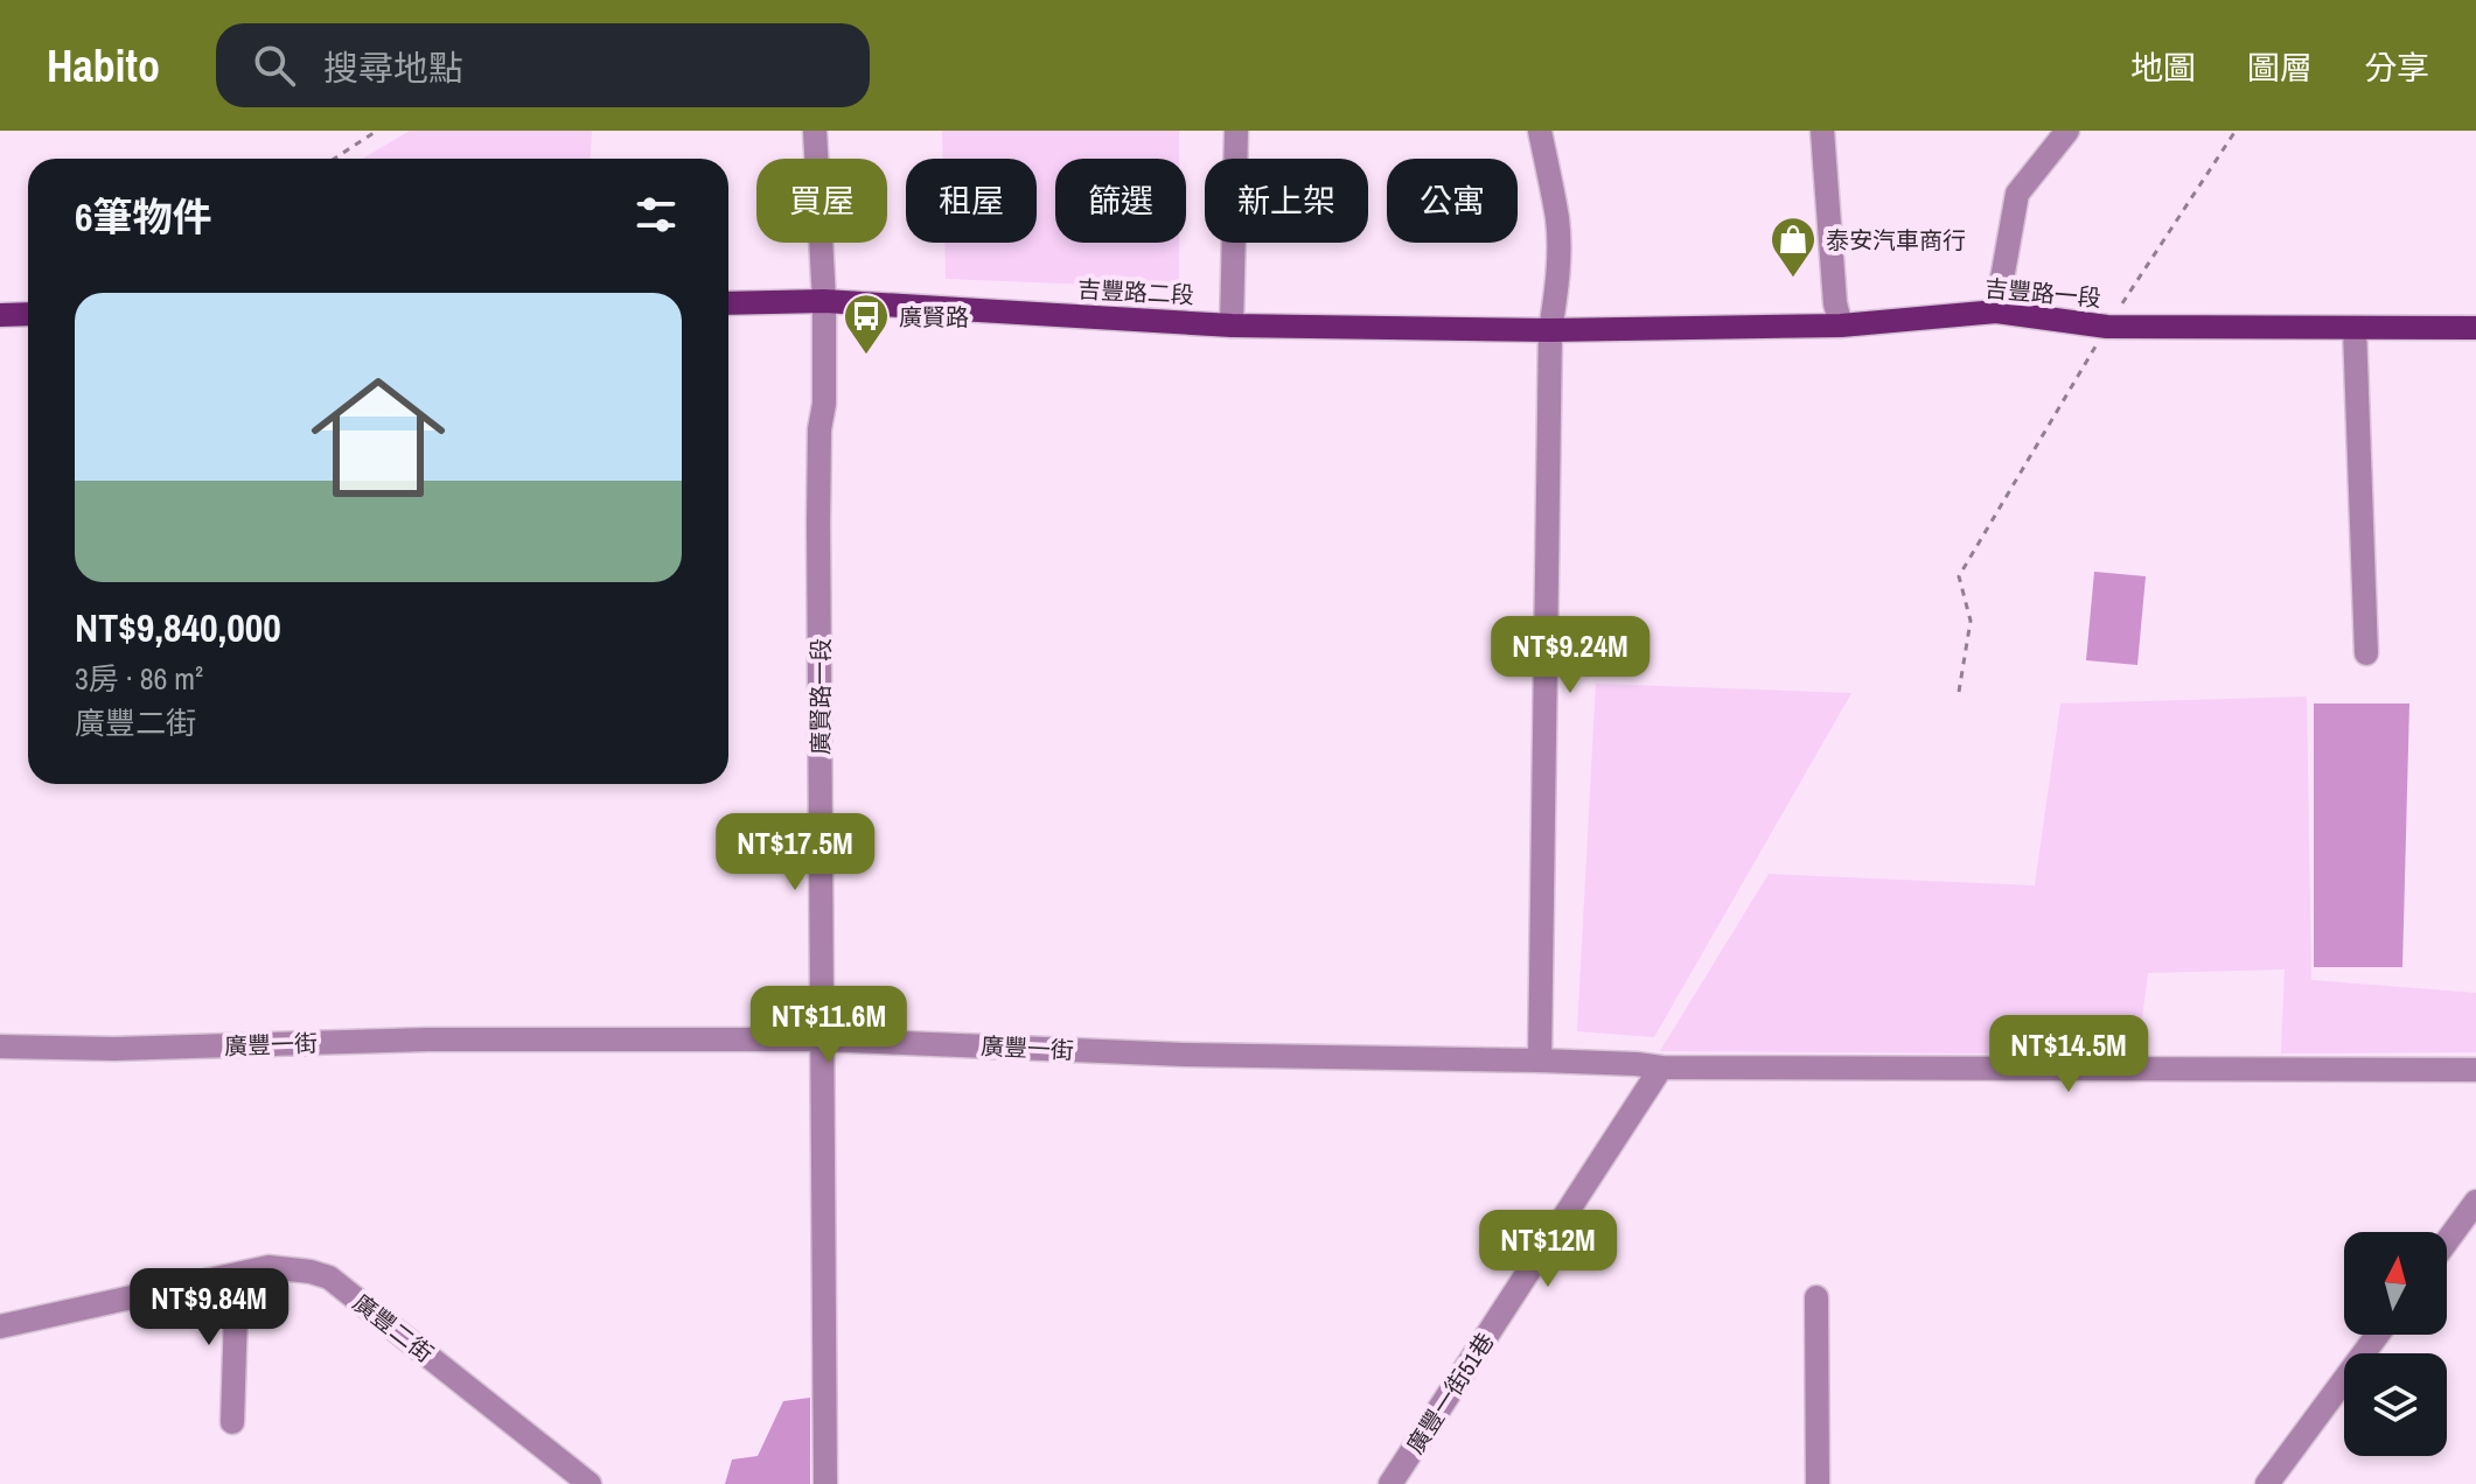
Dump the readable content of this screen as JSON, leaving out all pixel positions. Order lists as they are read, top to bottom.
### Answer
{
  "streets": {
    "main road": ["吉豐路二段", "吉豐路一段"],
    "street": [
      "廣賢路一段",
      "廣豐一街",
      "廣豐二街",
      "廣豐一街51巷"
    ]
  },
  "crossings": [
    ["吉豐路二段", "吉豐路一段"],
    ["吉豐路二段", "廣賢路一段"],
    ["廣賢路一段", "廣豐一街"],
    ["廣豐一街", "廣豐一街51巷"]
  ],
  "places": {
    "shop": ["泰安汽車商行"],
    "bus stop": ["廣賢路"]
  },
  "north": "top",
  "page": {
    "header": "Habito",
    "search": "搜尋地點",
    "nav": ["地圖", "圖層", "分享"],
    "chip": [
      "買屋",
      "租屋",
      "篩選",
      "新上架",
      "公寓"
    ],
    "heading": "6筆物件",
    "list": [
      {
        "name": "NT$9,840,000",
        "note": "3房 · 86 m² · 廣豐二街"
      }
    ],
    "price": [
      "NT$9.24M",
      "NT$17.5M",
      "NT$11.6M",
      "NT$14.5M",
      "NT$12M",
      "NT$9.84M"
    ]
  }
}
